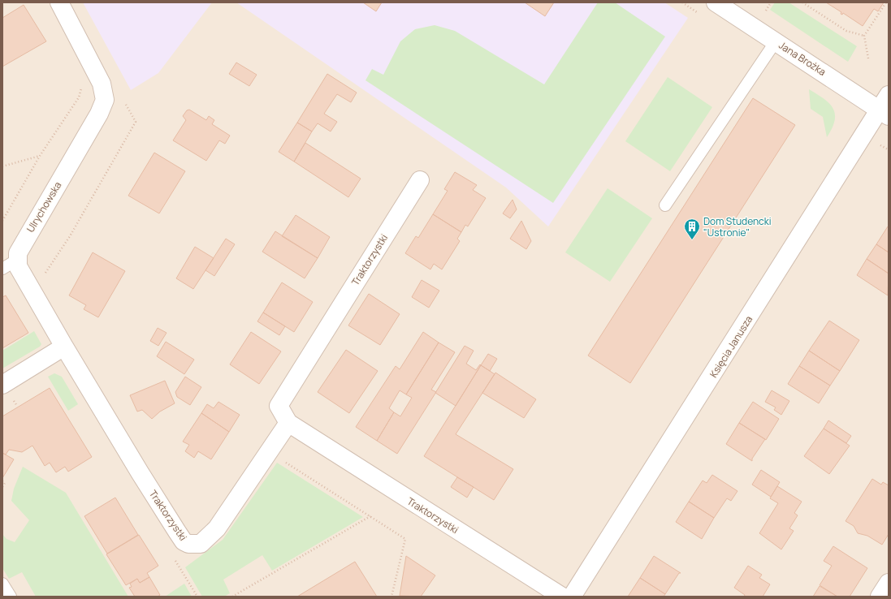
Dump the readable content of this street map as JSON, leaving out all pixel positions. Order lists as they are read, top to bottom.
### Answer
{
  "streets": {
    "street": [
      "Jana Brożka",
      "Ulrychowska",
      "Traktorzystki",
      "Księcia Janusza"
    ]
  },
  "crossings": [
    ["Jana Brożka", "Księcia Janusza"],
    ["Ulrychowska", "Traktorzystki"]
  ],
  "places": {
    "building": ["Dom Studencki \"Ustronie\""]
  }
}
